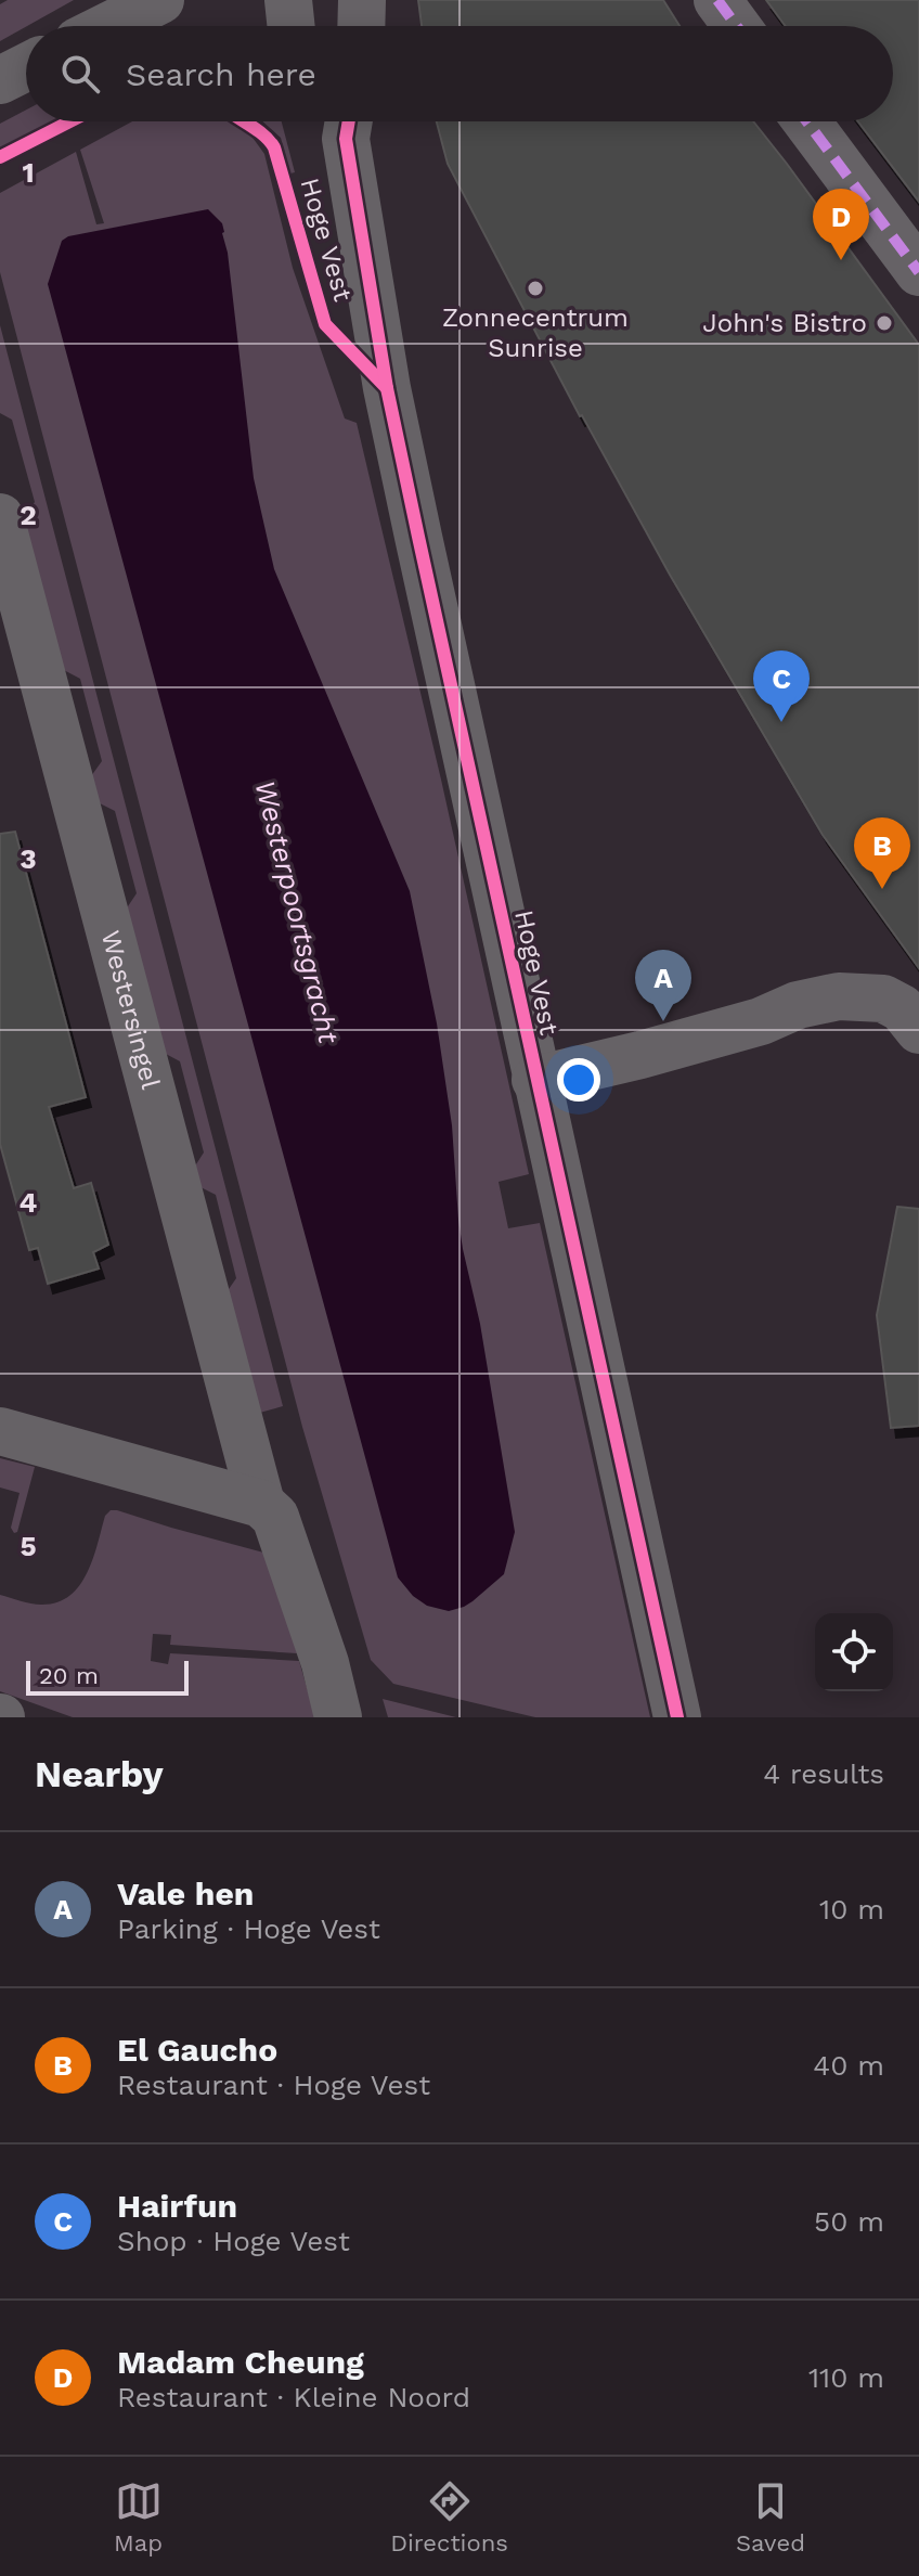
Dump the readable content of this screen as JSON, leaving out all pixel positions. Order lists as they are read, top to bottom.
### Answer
{
  "streets": {
    "street": ["Hoge Vest", "Westersingel"]
  },
  "water": ["Westerpoortsgracht"],
  "places": ["Zonnecentrum Sunrise", "John's Bistro"],
  "scale_bar": "20 m",
  "page": {
    "search": "Search here",
    "pins": [
      "D",
      "C",
      "B",
      "A"
    ],
    "scale": "20 m",
    "heading": ["Nearby", "4 results"],
    "list": [
      {
        "mark": "A",
        "name": "Vale hen",
        "note": "Parking · Hoge Vest",
        "value": "10 m"
      },
      {
        "mark": "B",
        "name": "El Gaucho",
        "note": "Restaurant · Hoge Vest",
        "value": "40 m"
      },
      {
        "mark": "C",
        "name": "Hairfun",
        "note": "Shop · Hoge Vest",
        "value": "50 m"
      },
      {
        "mark": "D",
        "name": "Madam Cheung",
        "note": "Restaurant · Kleine Noord",
        "value": "110 m"
      }
    ],
    "nav": ["Map", "Directions", "Saved"]
  },
  "grid": {
    "rows": [
      "1",
      "2",
      "3",
      "4",
      "5"
    ]
  }
}
